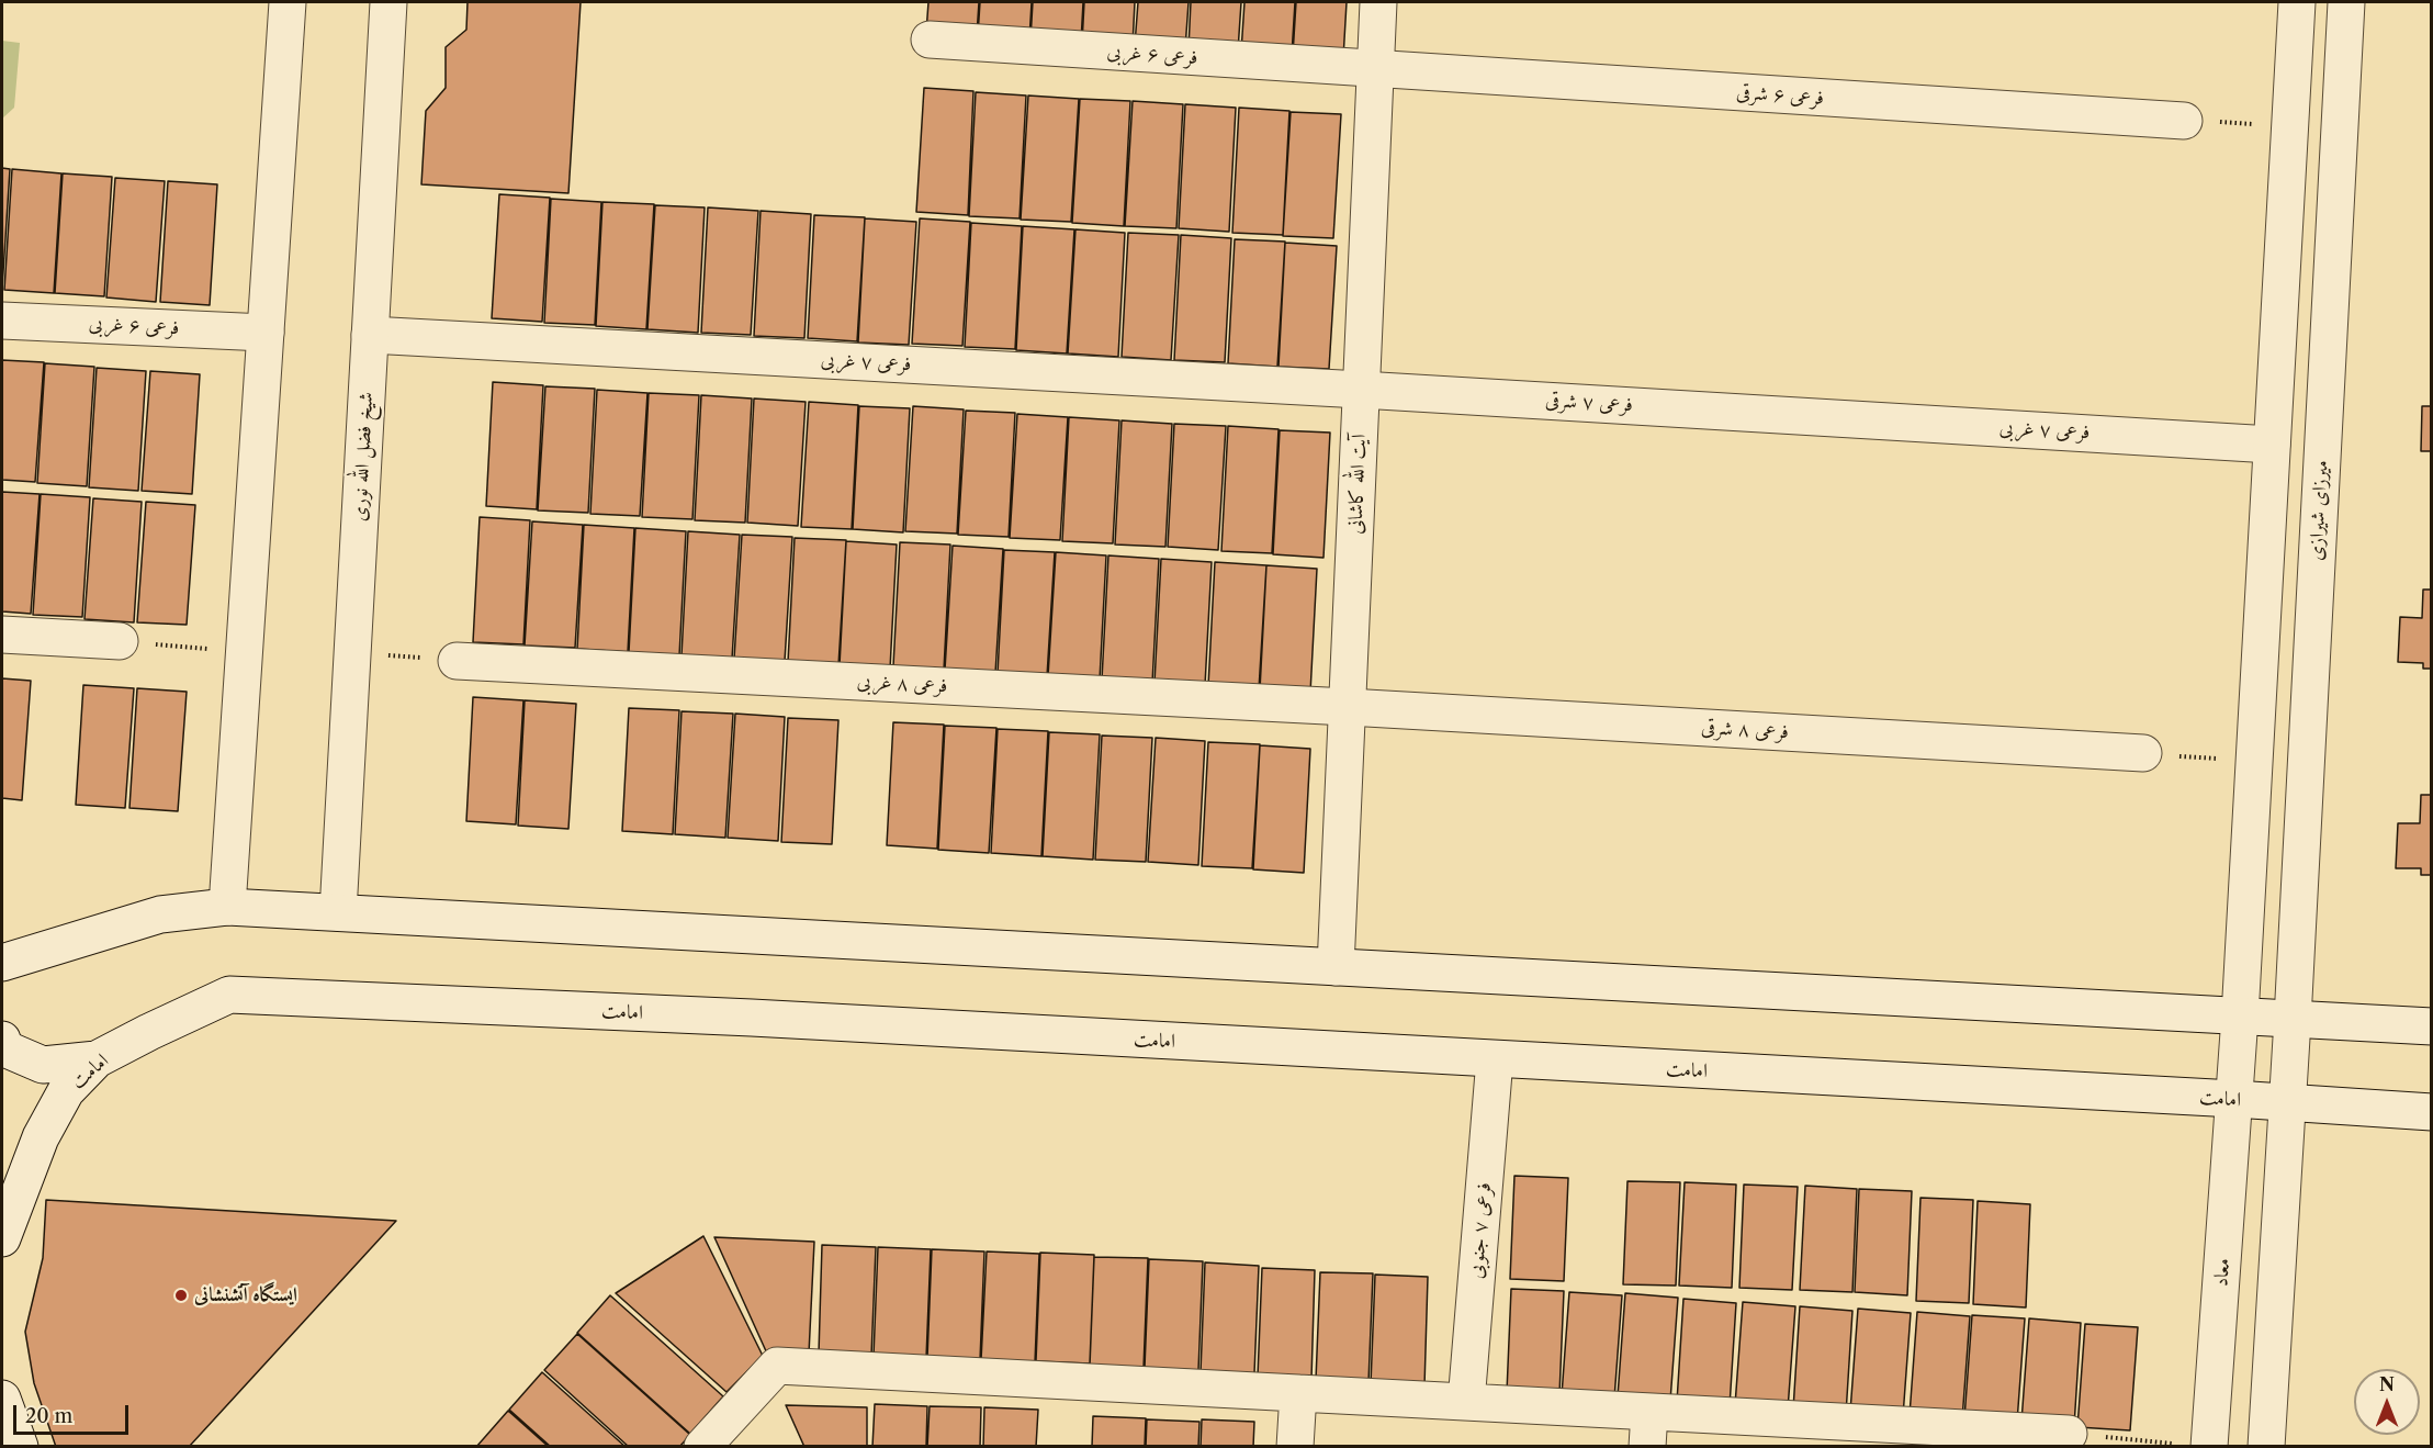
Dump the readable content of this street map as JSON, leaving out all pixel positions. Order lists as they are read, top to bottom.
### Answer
{
  "streets": {
    "street": [
      "فرعی ۶ غربی",
      "فرعی ۶ شرقی",
      "فرعی ۷ غربی",
      "فرعی ۷ شرقی",
      "شیخ فضل الله نوری",
      "آیت الله کاشانی",
      "میرزای شیرازی",
      "فرعی ۸ غربی",
      "فرعی ۸ شرقی",
      "امامت",
      "فرعی ۷ جنوبی",
      "معاد"
    ]
  },
  "crossings": [
    ["فرعی ۶ غربی", "فرعی ۶ شرقی"],
    ["فرعی ۶ غربی", "آیت الله کاشانی"],
    ["فرعی ۶ شرقی", "آیت الله کاشانی"],
    ["فرعی ۷ غربی", "فرعی ۷ شرقی"],
    ["فرعی ۷ غربی", "شیخ فضل الله نوری"],
    ["فرعی ۷ غربی", "آیت الله کاشانی"],
    ["فرعی ۷ شرقی", "آیت الله کاشانی"],
    ["آیت الله کاشانی", "فرعی ۸ غربی"],
    ["آیت الله کاشانی", "فرعی ۸ شرقی"],
    ["میرزای شیرازی", "امامت"],
    ["فرعی ۸ غربی", "فرعی ۸ شرقی"],
    ["امامت", "فرعی ۷ جنوبی"],
    ["امامت", "معاد"]
  ],
  "places": ["ایستگاه آتشنشانی"],
  "scale_bar": "20 m",
  "north": "top"
}
